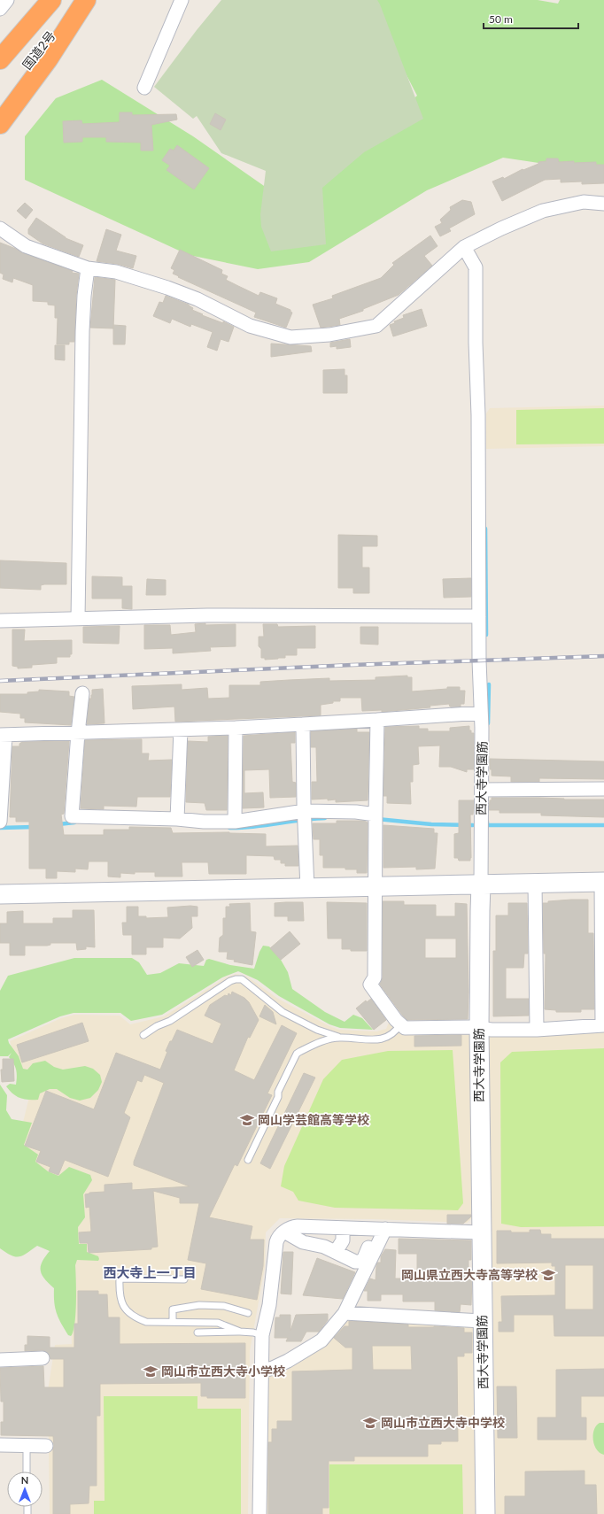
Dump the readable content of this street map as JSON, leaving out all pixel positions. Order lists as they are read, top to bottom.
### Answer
{
  "streets": {
    "highway": ["国道2号"],
    "street": ["西大寺学園筋"]
  },
  "districts": ["西大寺上一丁目"],
  "places": {
    "school or university": [
      "岡山学芸館高等学校",
      "岡山県立西大寺高等学校",
      "岡山市立西大寺小学校",
      "岡山市立西大寺中学校"
    ]
  },
  "scale_bar": "50 m",
  "north": "top"
}
